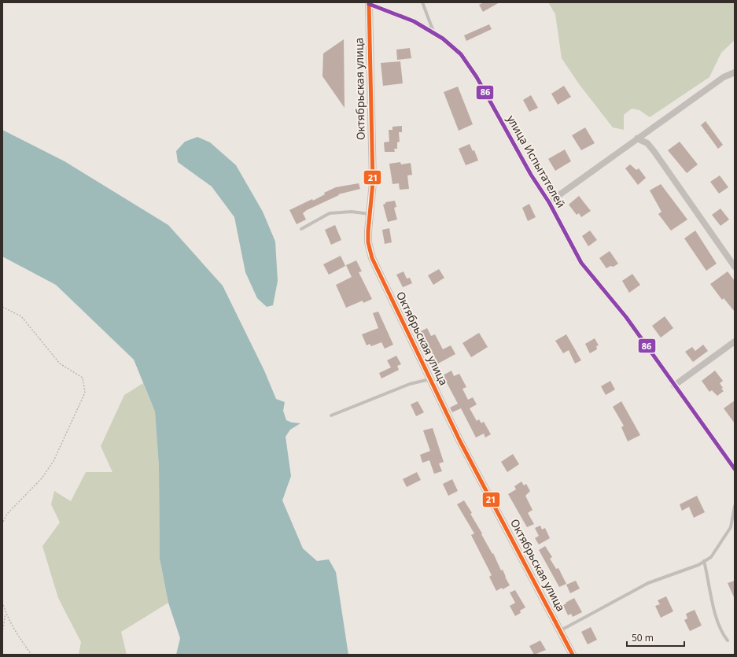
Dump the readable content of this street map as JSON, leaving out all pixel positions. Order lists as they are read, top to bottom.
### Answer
{
  "streets": {
    "street": ["Октябрьская улица", "улица Испытателей"]
  },
  "crossings": [
    ["Октябрьская улица", "улица Испытателей"]
  ],
  "lines": ["transit line 21", "transit line 86"],
  "scale_bar": "50 m"
}
